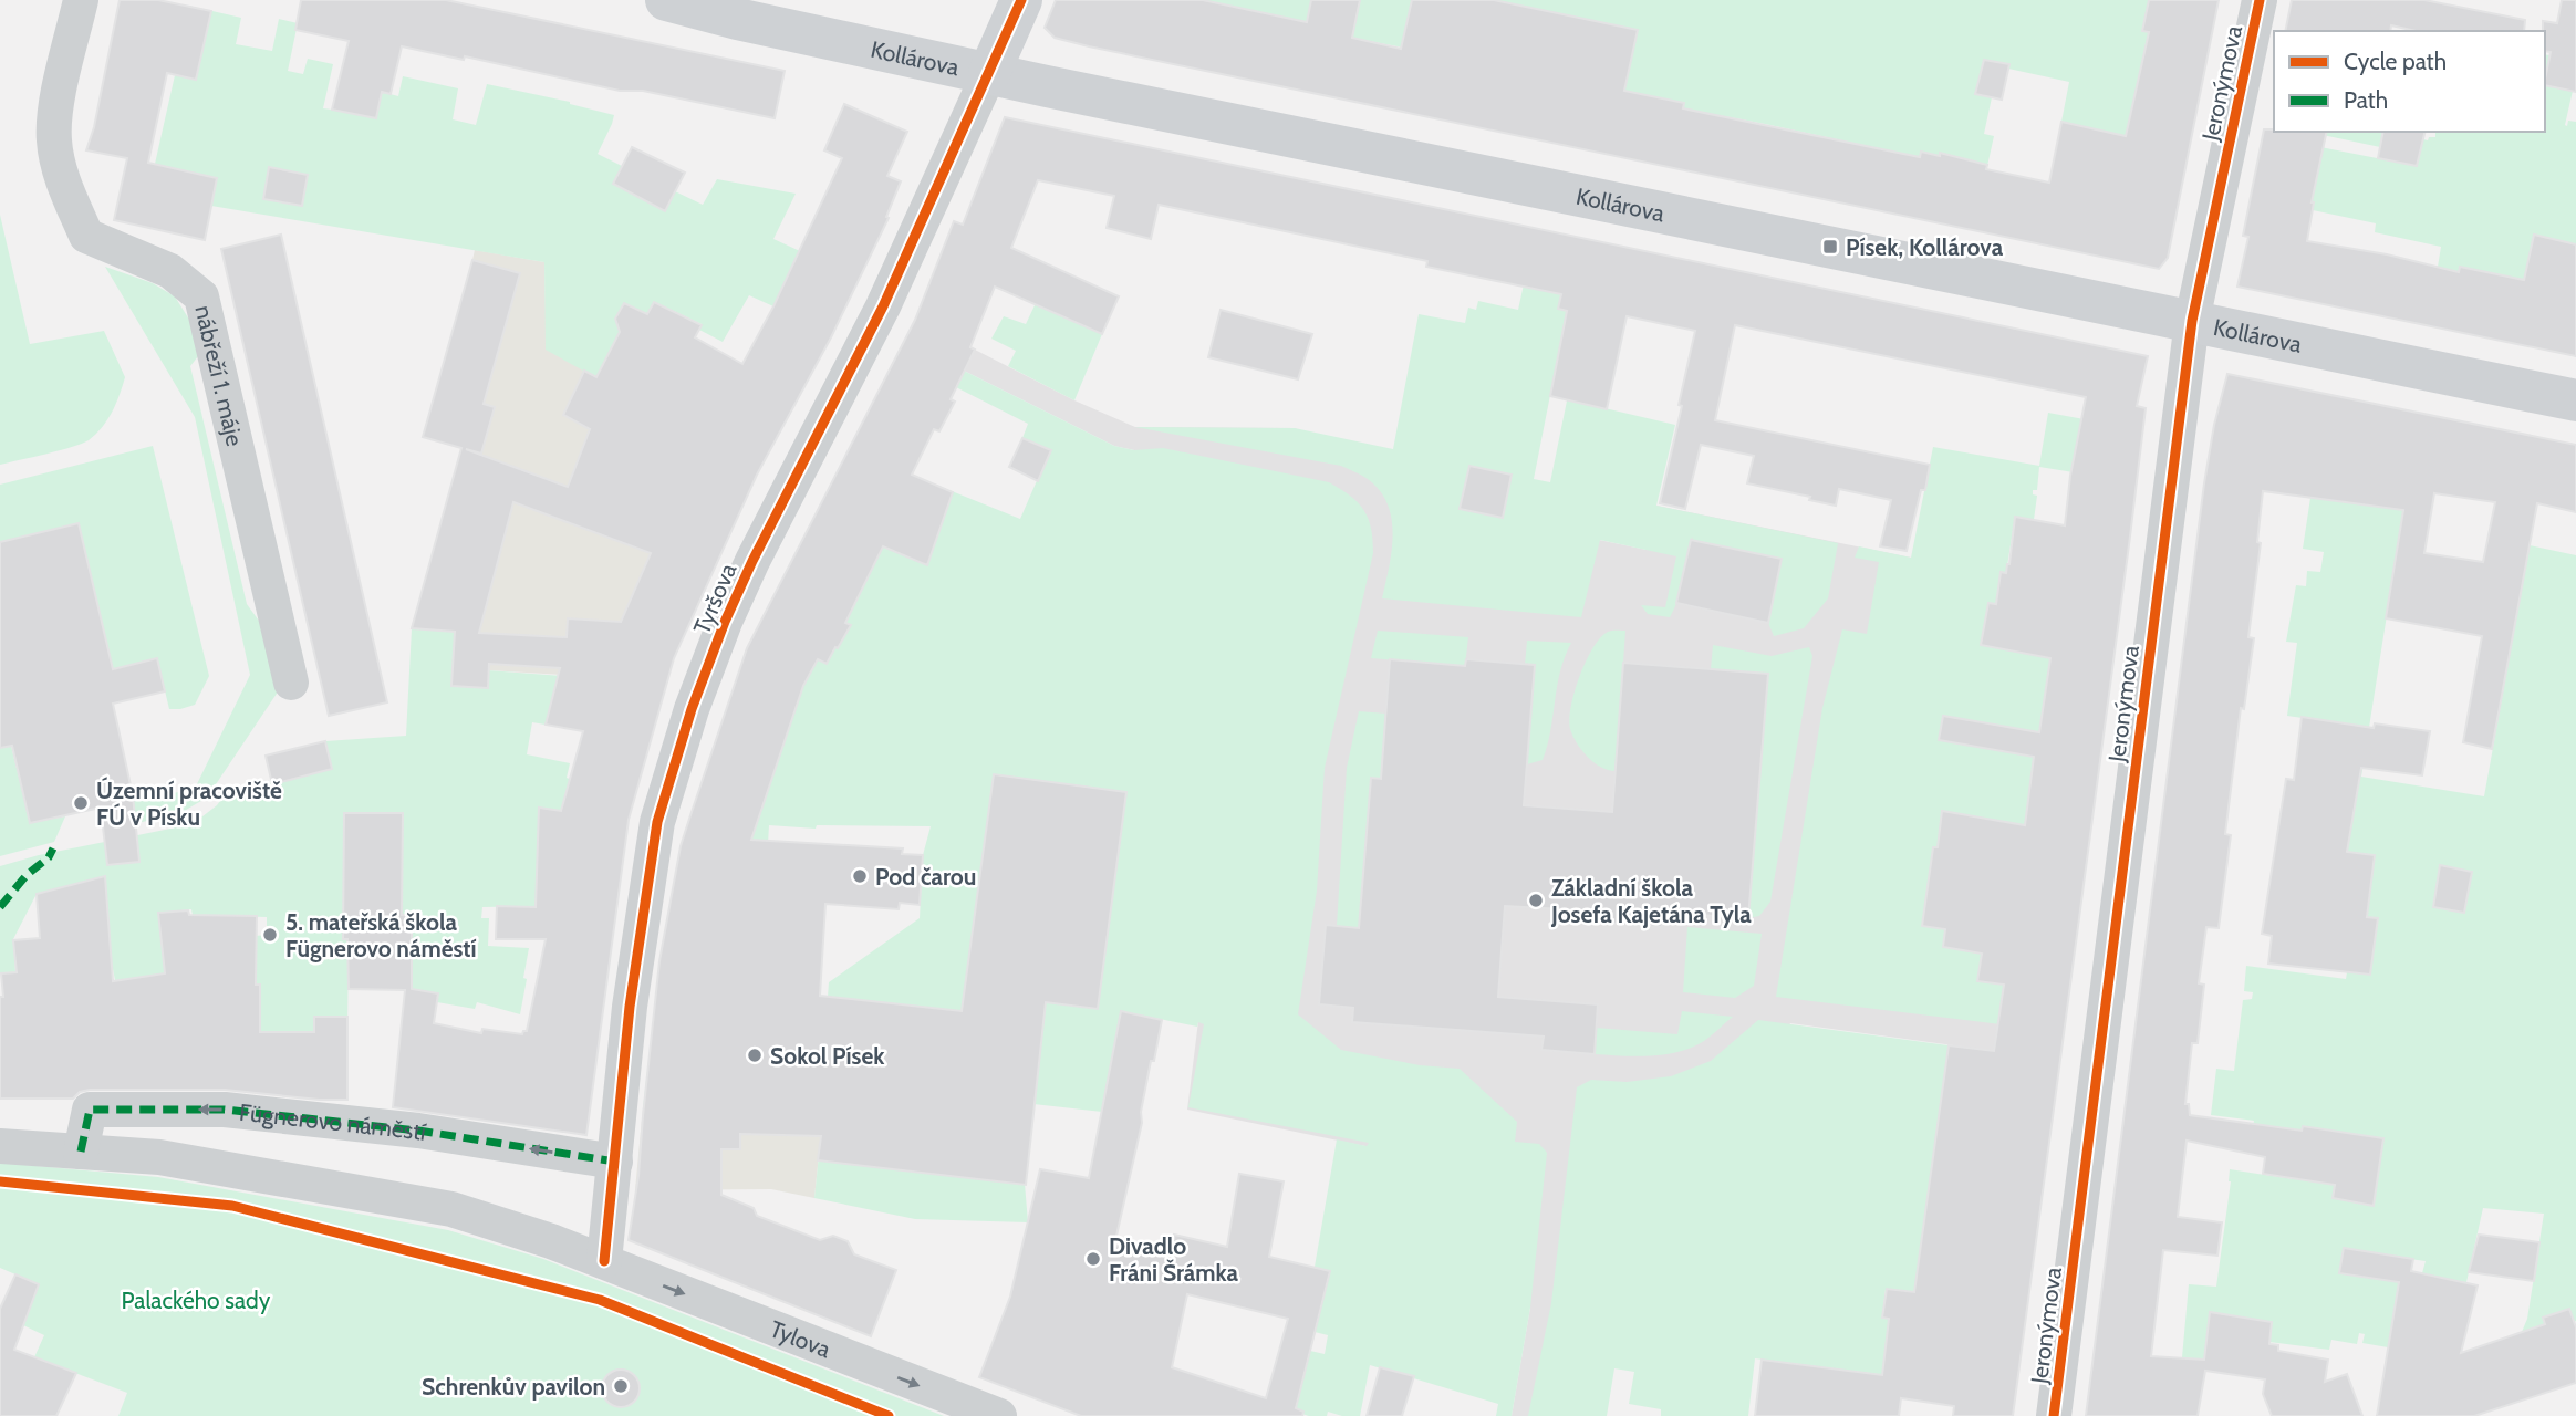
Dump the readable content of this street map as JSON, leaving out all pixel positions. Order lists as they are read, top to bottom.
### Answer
{
  "streets": {
    "main road": ["Kollárova", "Tyršova"],
    "street": [
      "Jeronýmova",
      "nábřeží 1. máje",
      "Fügnerovo náměstí",
      "Tylova"
    ]
  },
  "crossings": [
    ["Kollárova", "Jeronýmova"],
    ["Kollárova", "Tyršova"],
    ["Tyršova", "Fügnerovo náměstí"],
    ["Tyršova", "Tylova"]
  ],
  "one_way": ["Tylova"],
  "parks": ["Palackého sady"],
  "places": {
    "transit": ["Písek, Kollárova"],
    "other": [
      "Územní pracoviště FÚ v Písku",
      "Pod čarou",
      "Základní škola Josefa Kajetána Tyla",
      "5. mateřská škola Fügnerovo náměstí",
      "Sokol Písek",
      "Divadlo Fráni Šrámka",
      "Schrenkův pavilon"
    ]
  },
  "legend": ["Cycle path", "Path"]
}
